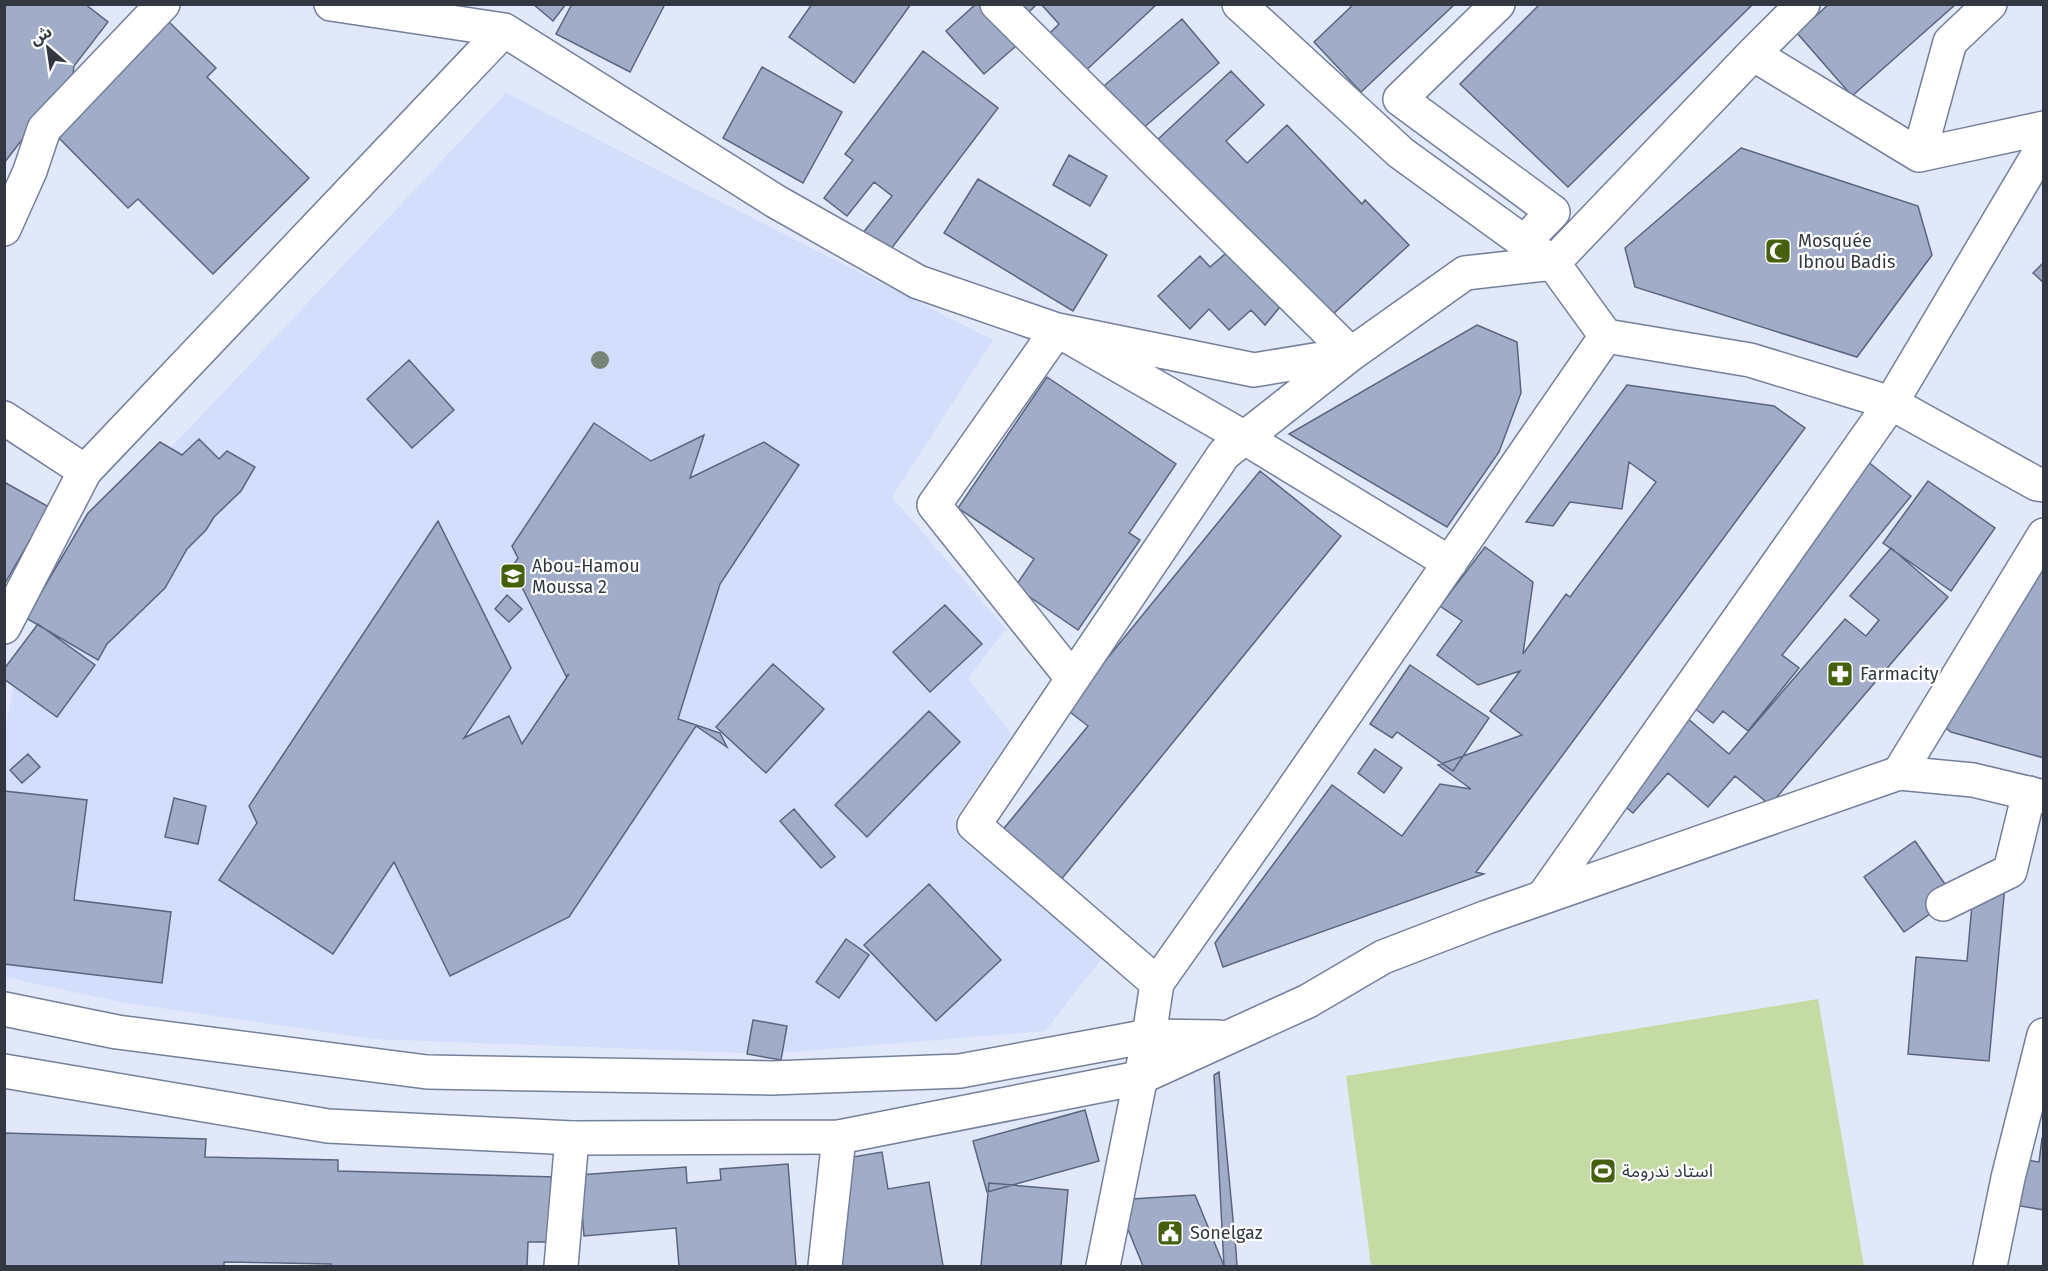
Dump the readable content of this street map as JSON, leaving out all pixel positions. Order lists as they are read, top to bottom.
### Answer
{
  "places": {
    "mosque": ["Mosquée Ibnou Badis"],
    "school or university": ["Abou-Hamou Moussa 2"],
    "pharmacy": ["Farmacity"],
    "sports": ["استاد ندرومة"],
    "public building": ["Sonelgaz"]
  },
  "north": "top left"
}
